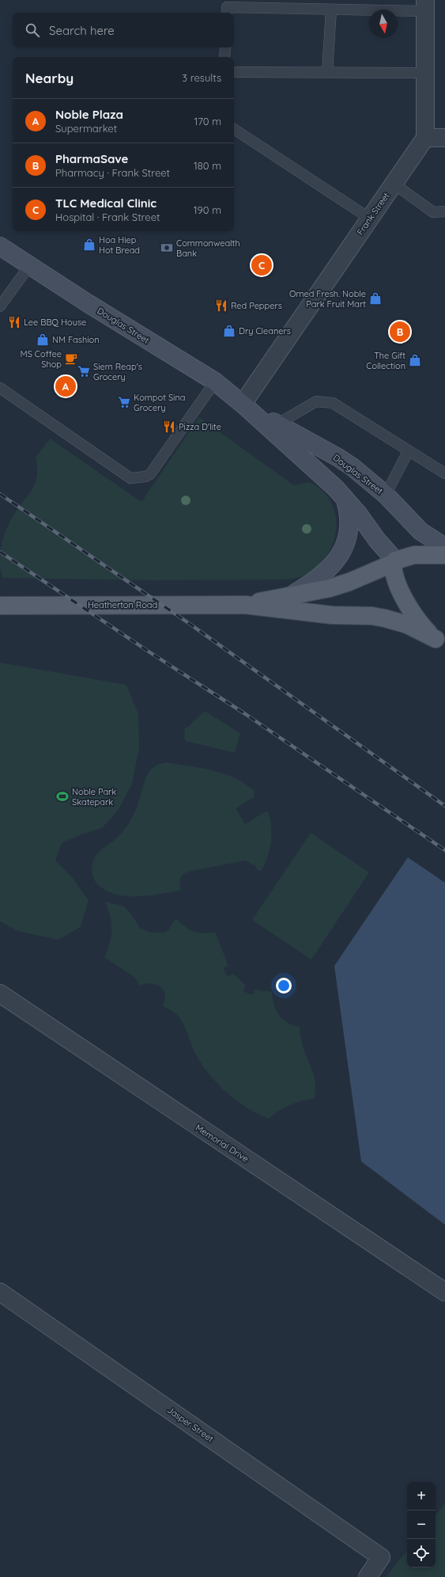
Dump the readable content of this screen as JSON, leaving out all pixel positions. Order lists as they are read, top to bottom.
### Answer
{
  "streets": {
    "main road": ["Douglas Street", "Heatherton Road"],
    "street": ["Frank Street", "Memorial Drive", "Jasper Street"]
  },
  "crossings": [
    ["Frank Street", "Douglas Street"],
    ["Douglas Street", "Heatherton Road"]
  ],
  "places": {
    "shop": [
      "Hoa Hiep Hot Bread",
      "Omed Fresh. Noble Park Fruit Mart",
      "Dry Cleaners",
      "NM Fashion",
      "The Gift Collection"
    ],
    "bank": ["Commonwealth Bank"],
    "restaurant": ["Red Peppers", "Lee BBQ House", "Pizza D'lite"],
    "cafe": ["MS Coffee Shop"],
    "supermarket": ["Siem Reap's Grocery", "Kompot Sina Grocery"],
    "sports": ["Noble Park Skatepark"]
  },
  "north": "bottom",
  "page": {
    "search": "Search here",
    "heading": ["Nearby", "3 results"],
    "list": [
      {
        "mark": "A",
        "name": "Noble Plaza",
        "note": "Supermarket",
        "value": "170 m"
      },
      {
        "mark": "B",
        "name": "PharmaSave",
        "note": "Pharmacy · Frank Street",
        "value": "180 m"
      },
      {
        "mark": "C",
        "name": "TLC Medical Clinic",
        "note": "Hospital · Frank Street",
        "value": "190 m"
      }
    ],
    "pins": ["C", "B", "A"],
    "map_buttons": ["+", "−"]
  }
}
